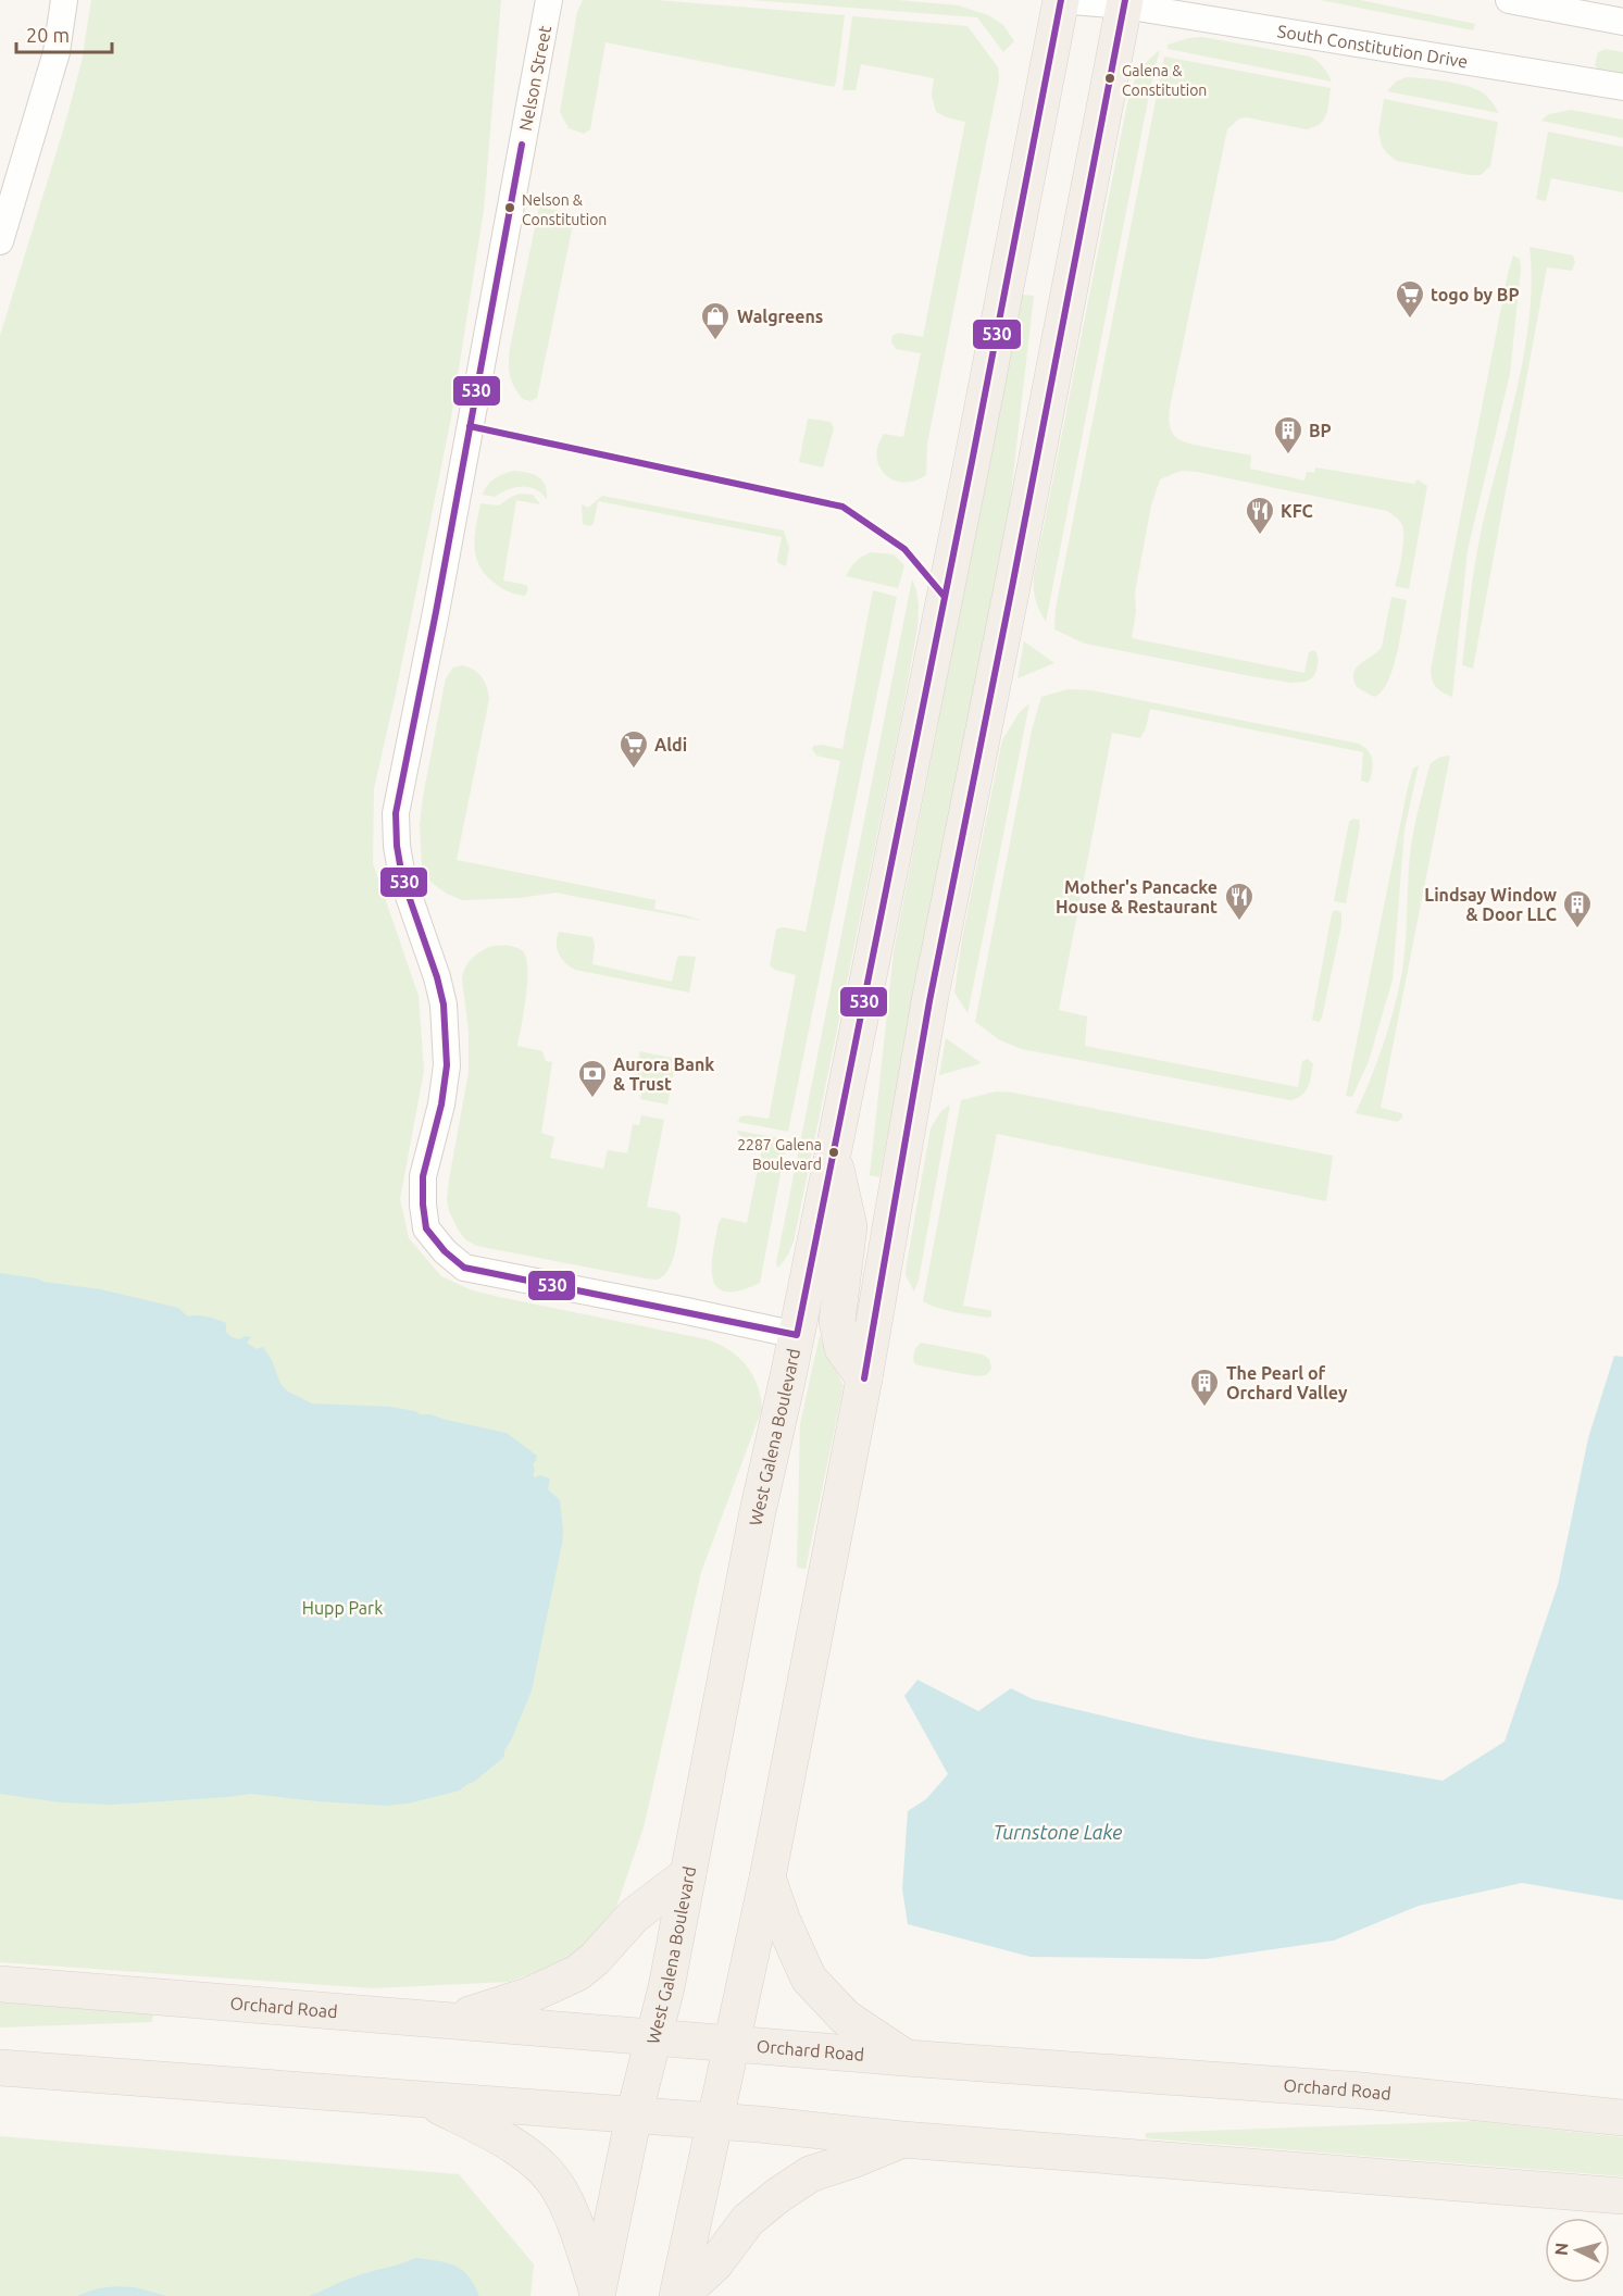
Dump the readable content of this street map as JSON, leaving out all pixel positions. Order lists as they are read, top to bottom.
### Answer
{
  "streets": {
    "main road": ["West Galena Boulevard", "Orchard Road"],
    "street": ["South Constitution Drive", "Nelson Street"]
  },
  "crossings": [
    ["South Constitution Drive", "West Galena Boulevard"],
    ["Nelson Street", "West Galena Boulevard"],
    ["West Galena Boulevard", "Orchard Road"]
  ],
  "water": ["Turnstone Lake"],
  "parks": ["Hupp Park"],
  "places": {
    "other": ["Galena & Constitution", "Nelson & Constitution", "2287 Galena Boulevard"],
    "supermarket": ["togo by BP", "Aldi"],
    "shop": ["Walgreens"],
    "building": ["BP", "Lindsay Window & Door LLC", "The Pearl of Orchard Valley"],
    "restaurant": ["KFC", "Mother's Pancacke House & Restaurant"],
    "bank": ["Aurora Bank & Trust"]
  },
  "lines": ["transit line 530"],
  "scale_bar": "20 m",
  "north": "left"
}
